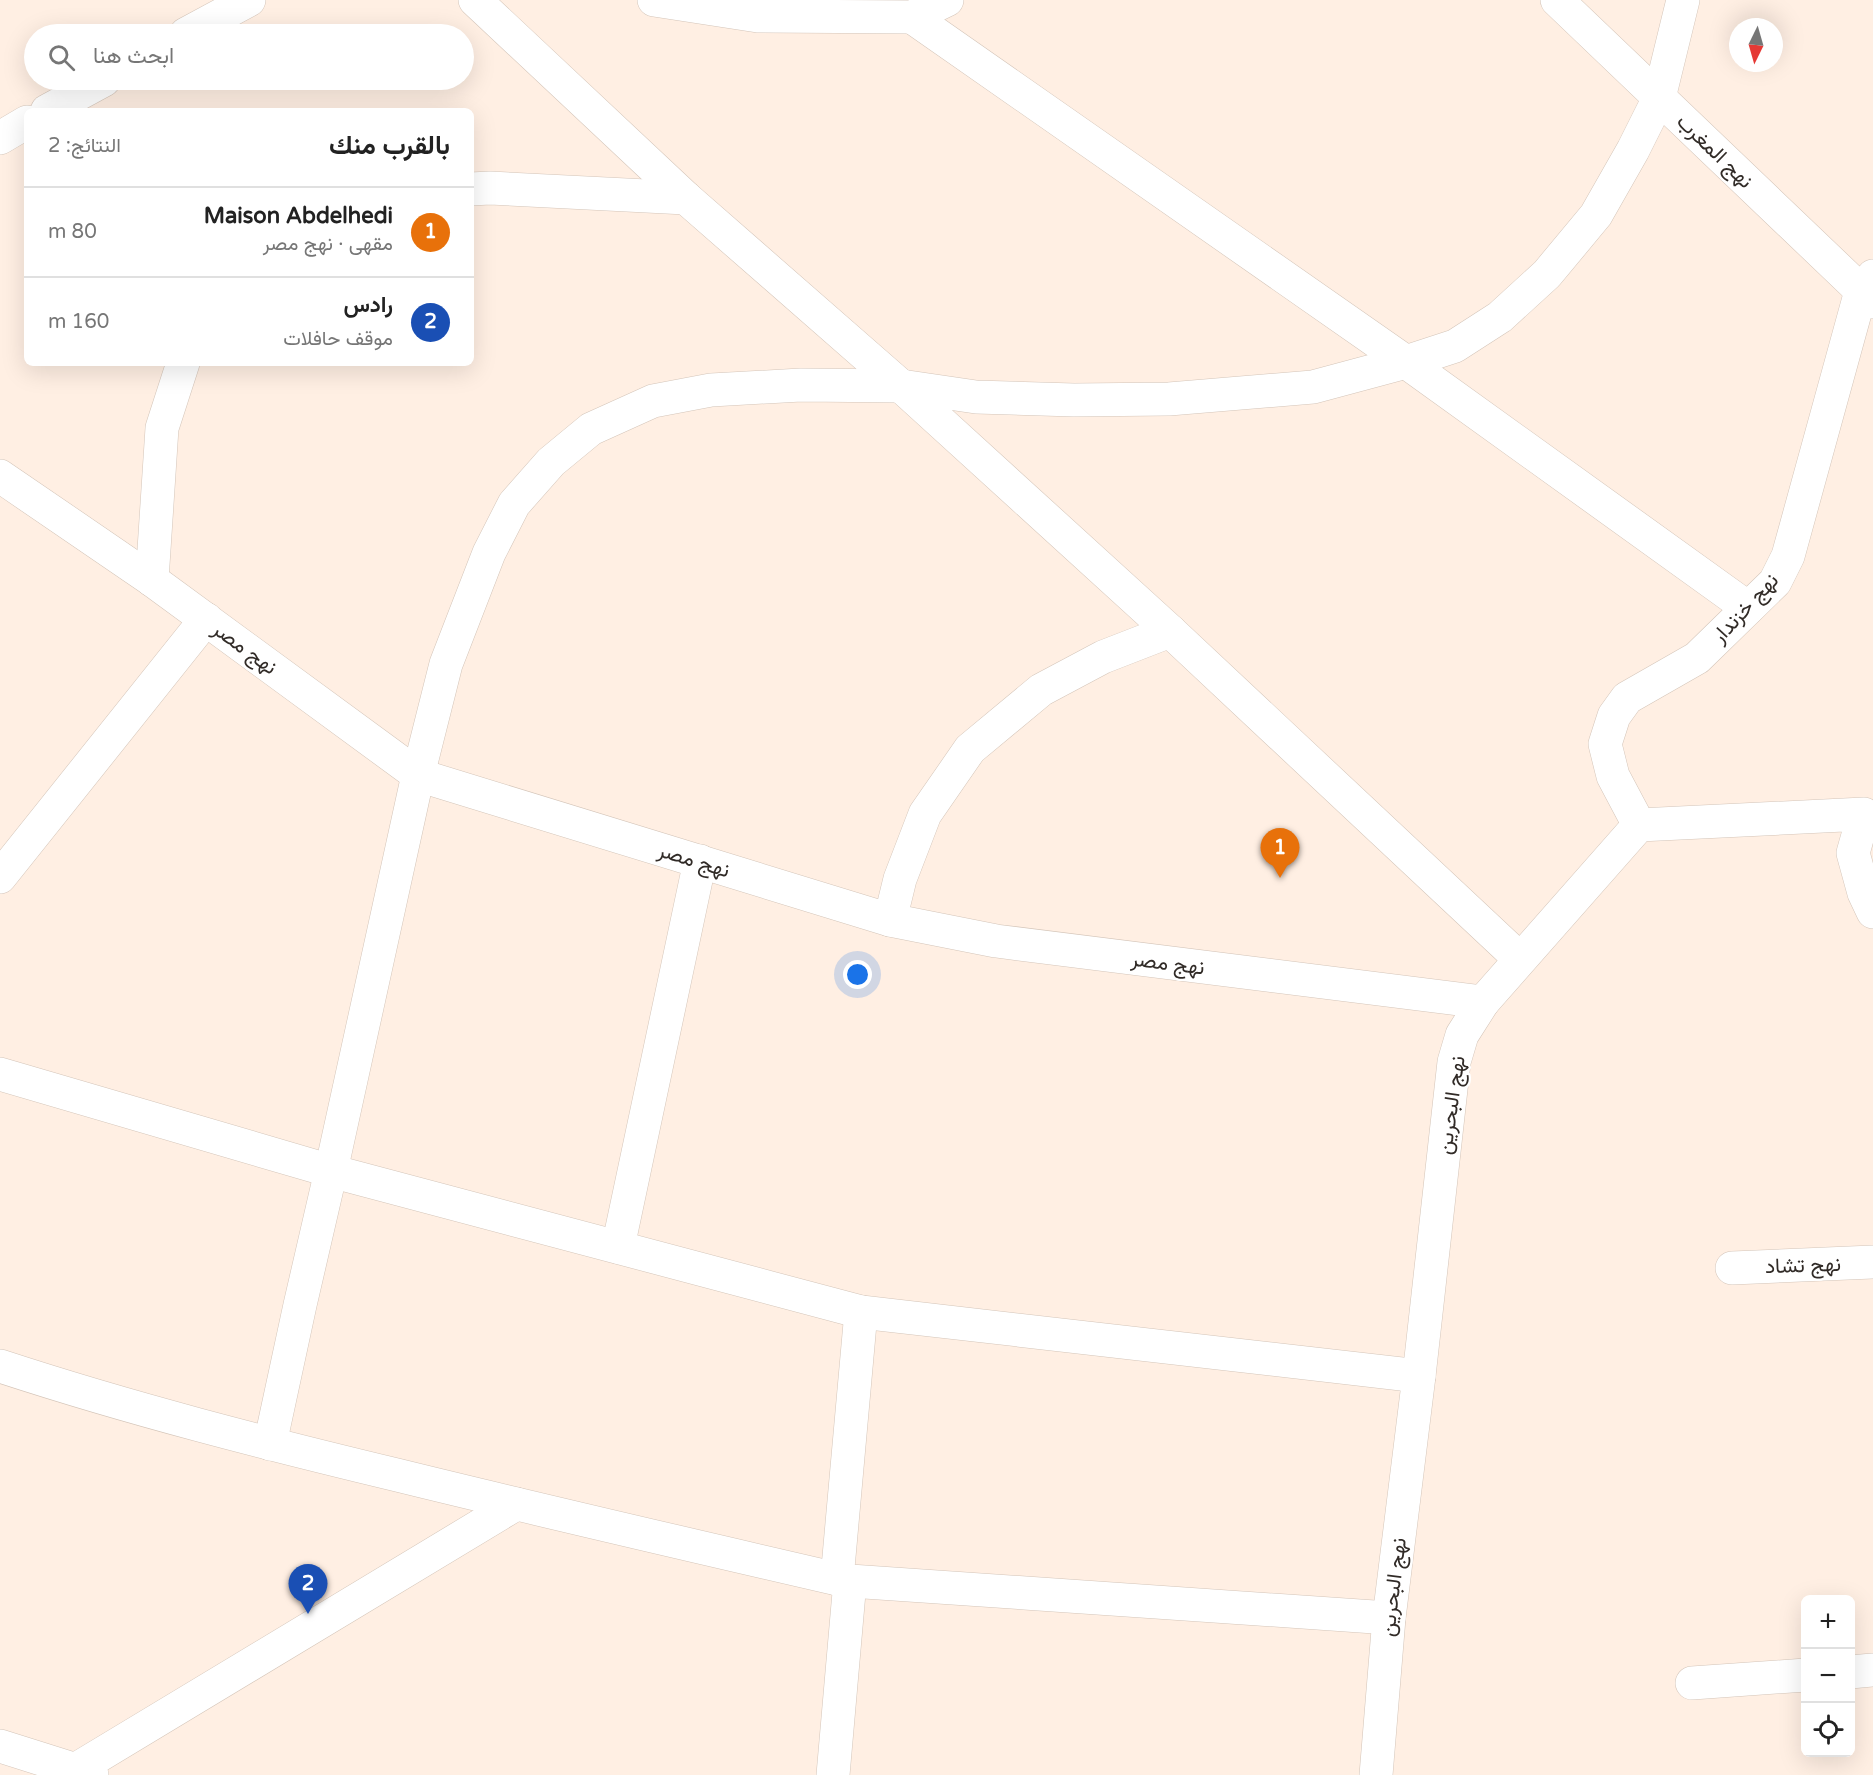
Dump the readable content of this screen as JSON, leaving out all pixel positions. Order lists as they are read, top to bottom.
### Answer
{
  "streets": {
    "street": [
      "نهج المغرب",
      "نهج خزندار",
      "نهج مصر",
      "نهج البحرين",
      "نهج تشاد"
    ]
  },
  "crossings": [
    ["نهج المغرب", "نهج خزندار"],
    ["نهج خزندار", "نهج البحرين"],
    ["نهج مصر", "نهج البحرين"]
  ],
  "north": "bottom",
  "page": {
    "search": "ابحث هنا",
    "heading": ["بالقرب منك", "النتائج: 2"],
    "list": [
      {
        "mark": "1",
        "name": "Maison Abdelhedi",
        "note": "مقهى · نهج مصر",
        "value": "80 m"
      },
      {
        "mark": "2",
        "name": "رادس",
        "note": "موقف حافلات",
        "value": "160 m"
      }
    ],
    "pins": ["1", "2"],
    "map_buttons": ["+", "−"]
  }
}
